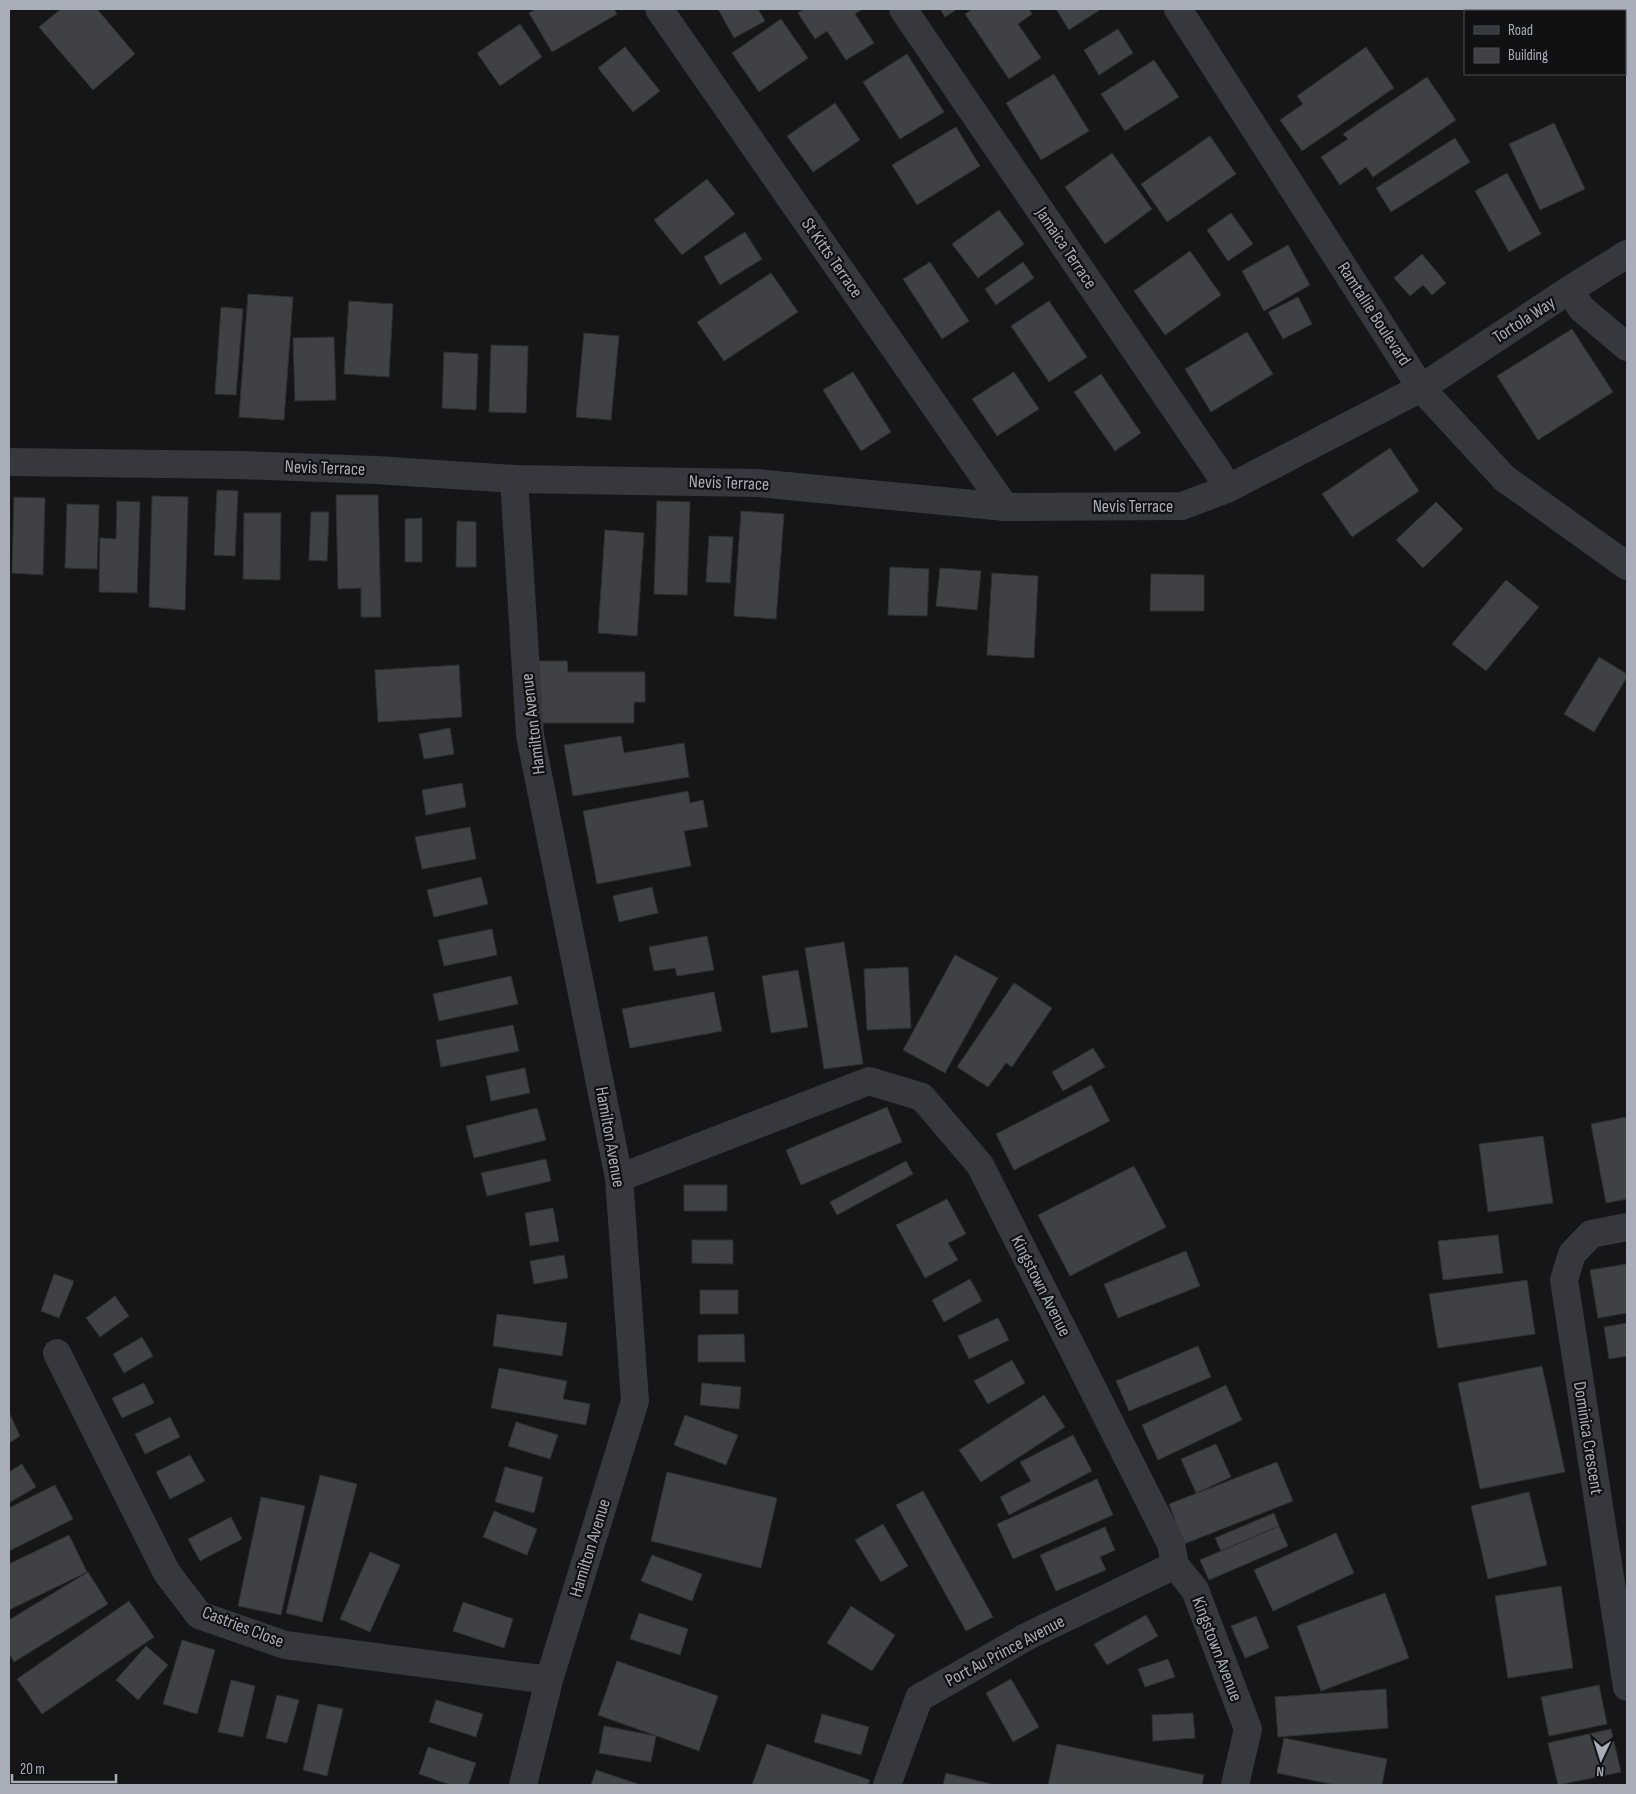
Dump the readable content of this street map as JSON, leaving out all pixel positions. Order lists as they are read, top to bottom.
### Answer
{
  "streets": {
    "street": [
      "Jamaica Terrace",
      "St Kitts Terrace",
      "Ramtallie Boulevard",
      "Tortola Way",
      "Nevis Terrace",
      "Hamilton Avenue",
      "Kingstown Avenue",
      "Dominica Crescent",
      "Castries Close",
      "Port Au Prince Avenue"
    ]
  },
  "crossings": [
    ["Jamaica Terrace", "Nevis Terrace"],
    ["St Kitts Terrace", "Nevis Terrace"],
    ["Ramtallie Boulevard", "Tortola Way"],
    ["Ramtallie Boulevard", "Nevis Terrace"],
    ["Tortola Way", "Nevis Terrace"],
    ["Nevis Terrace", "Hamilton Avenue"],
    ["Hamilton Avenue", "Kingstown Avenue"],
    ["Hamilton Avenue", "Castries Close"],
    ["Kingstown Avenue", "Port Au Prince Avenue"]
  ],
  "legend": ["Road", "Building"],
  "scale_bar": "20 m",
  "north": "bottom"
}
